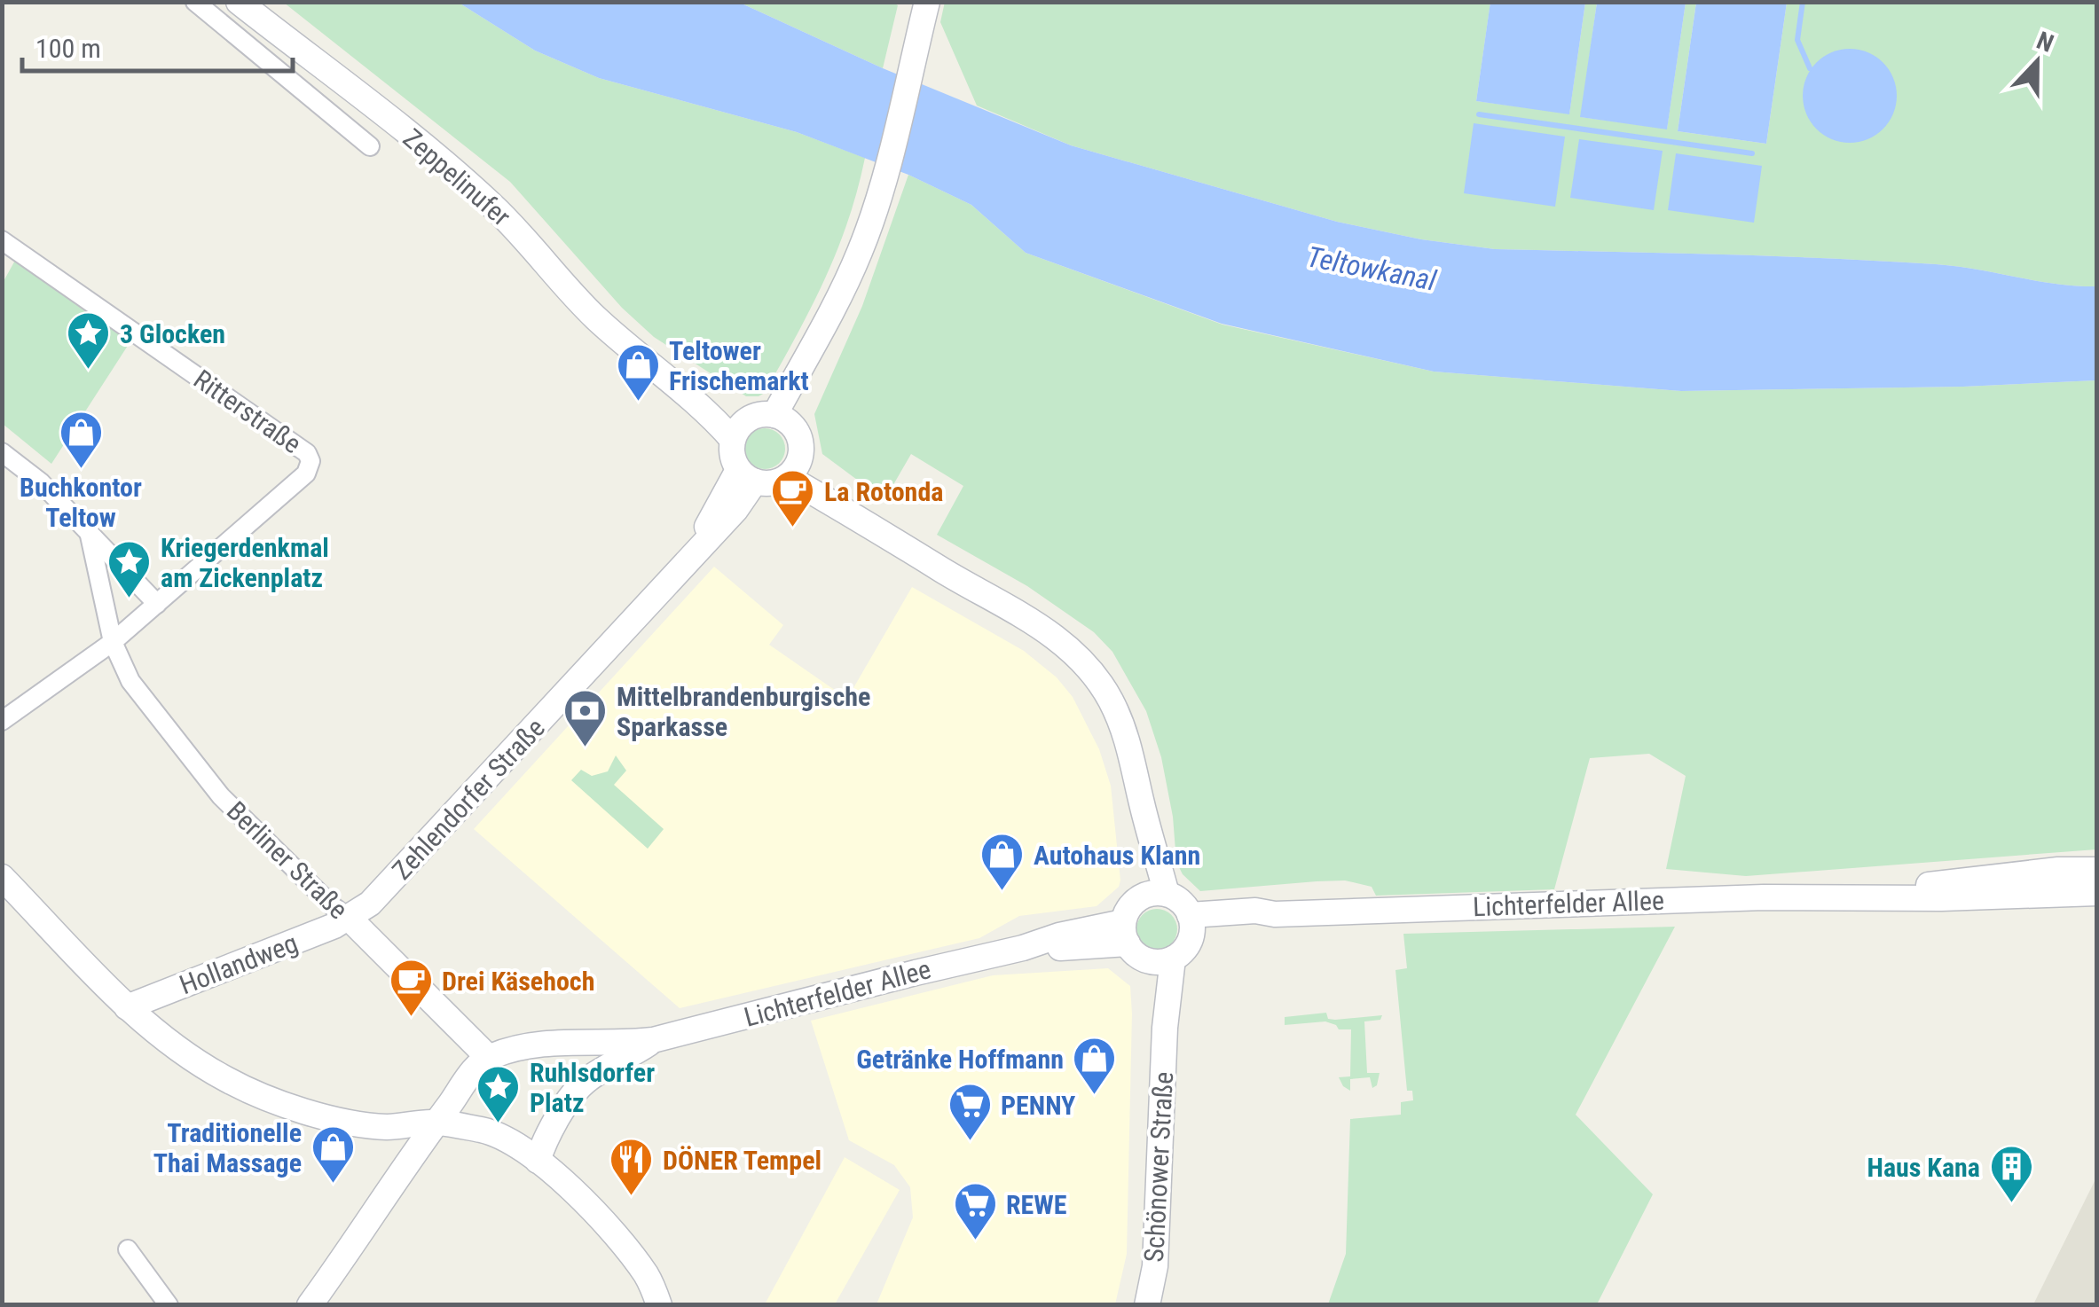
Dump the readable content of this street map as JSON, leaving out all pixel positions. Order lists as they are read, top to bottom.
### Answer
{
  "streets": {
    "main road": [
      "Zeppelinufer",
      "Zehlendorfer Straße",
      "Berliner Straße",
      "Lichterfelder Allee",
      "Hollandweg",
      "Schönower Straße"
    ],
    "street": ["Ritterstraße"]
  },
  "crossings": [
    ["Zeppelinufer", "Zehlendorfer Straße"],
    ["Ritterstraße", "Berliner Straße"],
    ["Zehlendorfer Straße", "Berliner Straße"],
    ["Zehlendorfer Straße", "Hollandweg"],
    ["Berliner Straße", "Hollandweg"],
    ["Lichterfelder Allee", "Schönower Straße"]
  ],
  "water": ["Teltowkanal"],
  "places": {
    "place": ["3 Glocken", "Kriegerdenkmal am Zickenplatz", "Ruhlsdorfer Platz"],
    "shop": [
      "Teltower Frischemarkt",
      "Buchkontor Teltow",
      "Autohaus Klann",
      "Getränke Hoffmann",
      "Traditionelle Thai Massage"
    ],
    "cafe": ["La Rotonda", "Drei Käsehoch"],
    "bank": ["Mittelbrandenburgische Sparkasse"],
    "supermarket": ["PENNY", "REWE"],
    "restaurant": ["DÖNER Tempel"],
    "building": ["Haus Kana"]
  },
  "scale_bar": "100 m",
  "north": "top"
}
